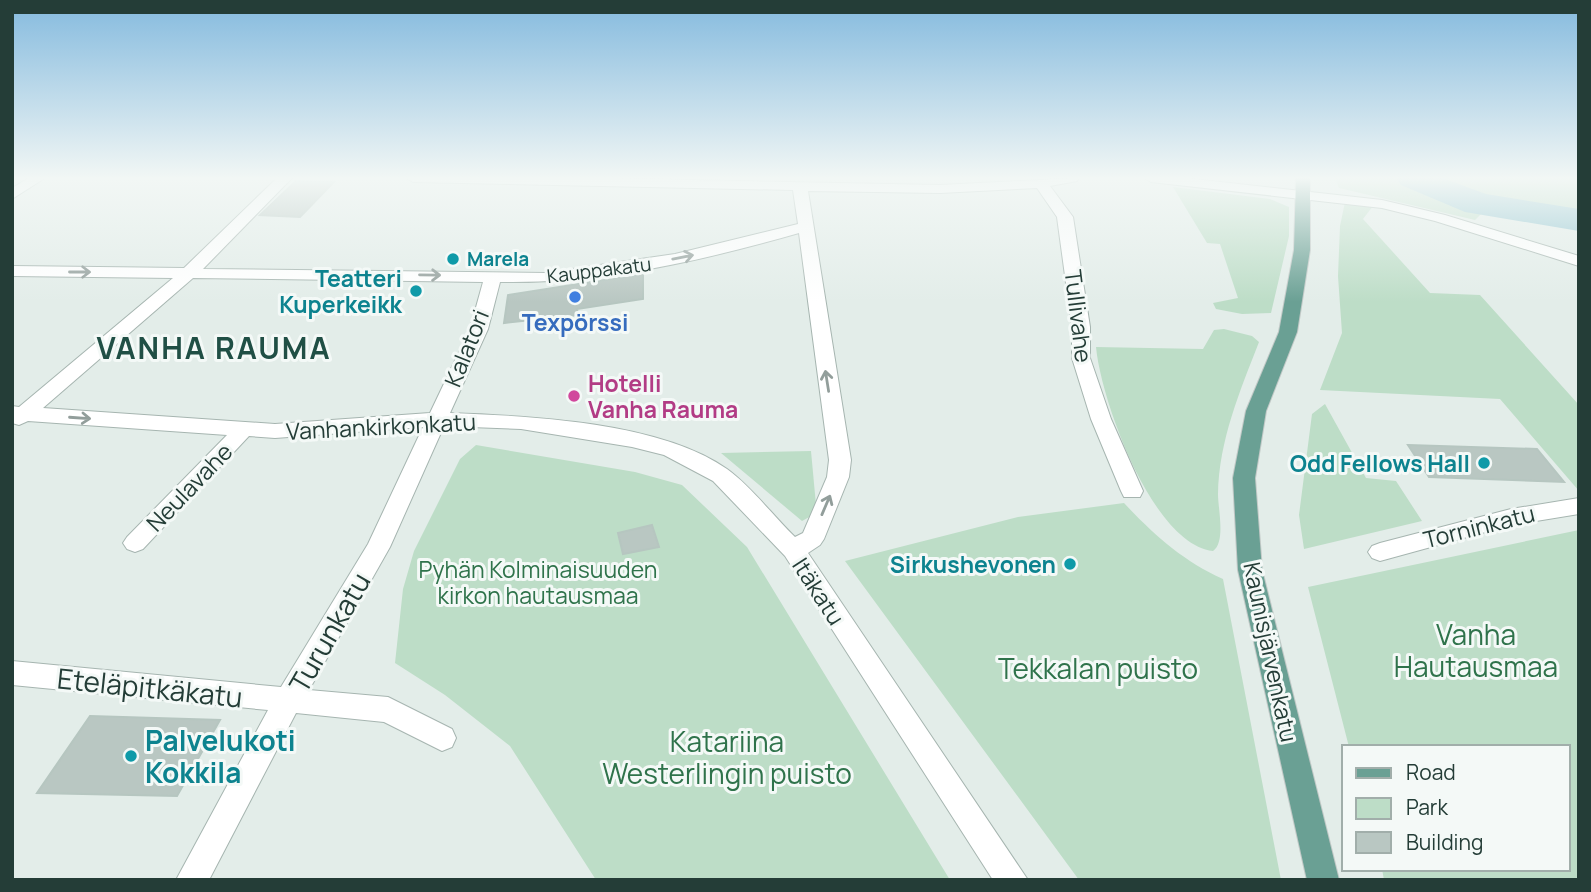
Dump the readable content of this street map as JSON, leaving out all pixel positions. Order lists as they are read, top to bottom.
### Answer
{
  "streets": {
    "main road": ["Kaunisjärvenkatu"],
    "street": [
      "Kauppakatu",
      "Tullivahe",
      "Kalatori",
      "Vanhankirkonkatu",
      "Neulavahe",
      "Torninkatu",
      "Itäkatu",
      "Turunkatu",
      "Eteläpitkäkatu"
    ]
  },
  "crossings": [
    ["Kauppakatu", "Kalatori"],
    ["Kauppakatu", "Itäkatu"],
    ["Kalatori", "Vanhankirkonkatu"],
    ["Kalatori", "Turunkatu"],
    ["Vanhankirkonkatu", "Neulavahe"],
    ["Vanhankirkonkatu", "Itäkatu"],
    ["Vanhankirkonkatu", "Turunkatu"],
    ["Turunkatu", "Eteläpitkäkatu"]
  ],
  "one_way": ["Kauppakatu", "Itäkatu"],
  "districts": ["VANHA RAUMA"],
  "parks": [
    "Pyhän Kolminaisuuden kirkon hautausmaa",
    "Vanha Hautausmaa",
    "Tekkalan puisto",
    "Katariina Westerlingin puisto"
  ],
  "places": [
    "Marela",
    "Teatteri Kuperkeikk",
    "Texpörssi",
    "Hotelli Vanha Rauma",
    "Odd Fellows Hall",
    "Sirkushevonen",
    "Palvelukoti Kokkila"
  ],
  "legend": ["Road", "Park", "Building"]
}
